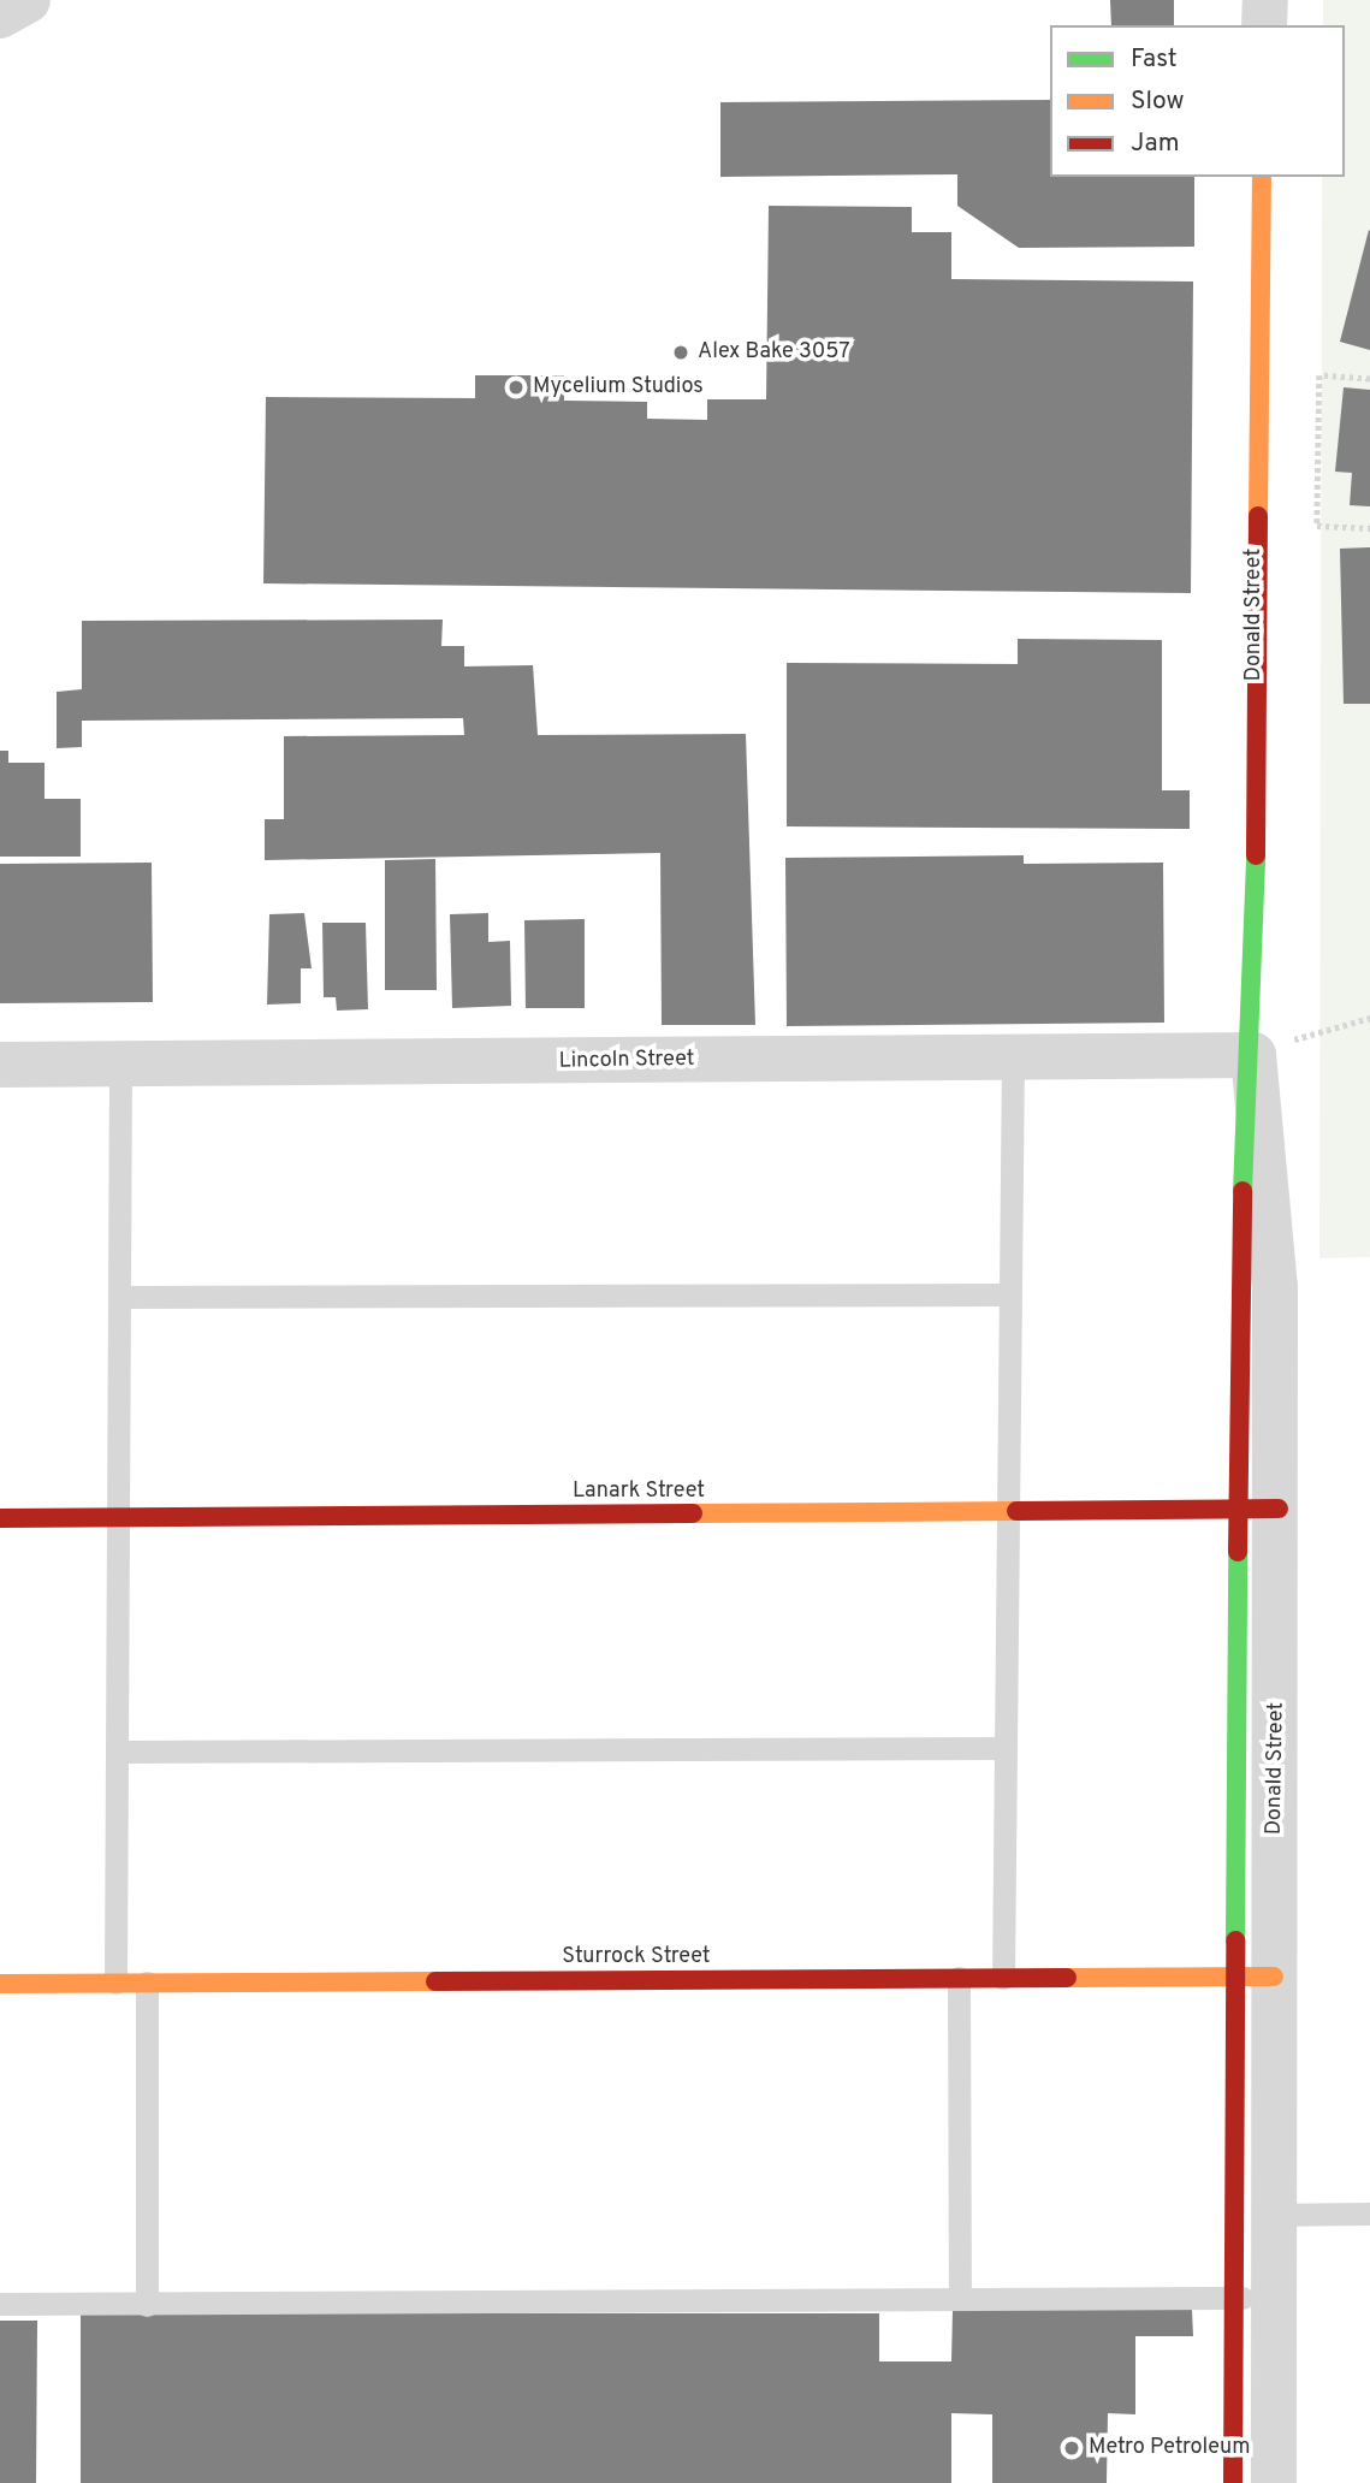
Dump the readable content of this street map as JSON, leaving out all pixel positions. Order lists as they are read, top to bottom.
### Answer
{
  "streets": {
    "street": [
      "Donald Street",
      "Lincoln Street",
      "Lanark Street",
      "Sturrock Street"
    ]
  },
  "crossings": [
    ["Donald Street", "Lincoln Street"],
    ["Donald Street", "Lanark Street"],
    ["Donald Street", "Sturrock Street"]
  ],
  "places": ["Alex Bake 3057", "Mycelium Studios", "Metro Petroleum"],
  "legend": ["Fast", "Slow", "Jam"]
}
